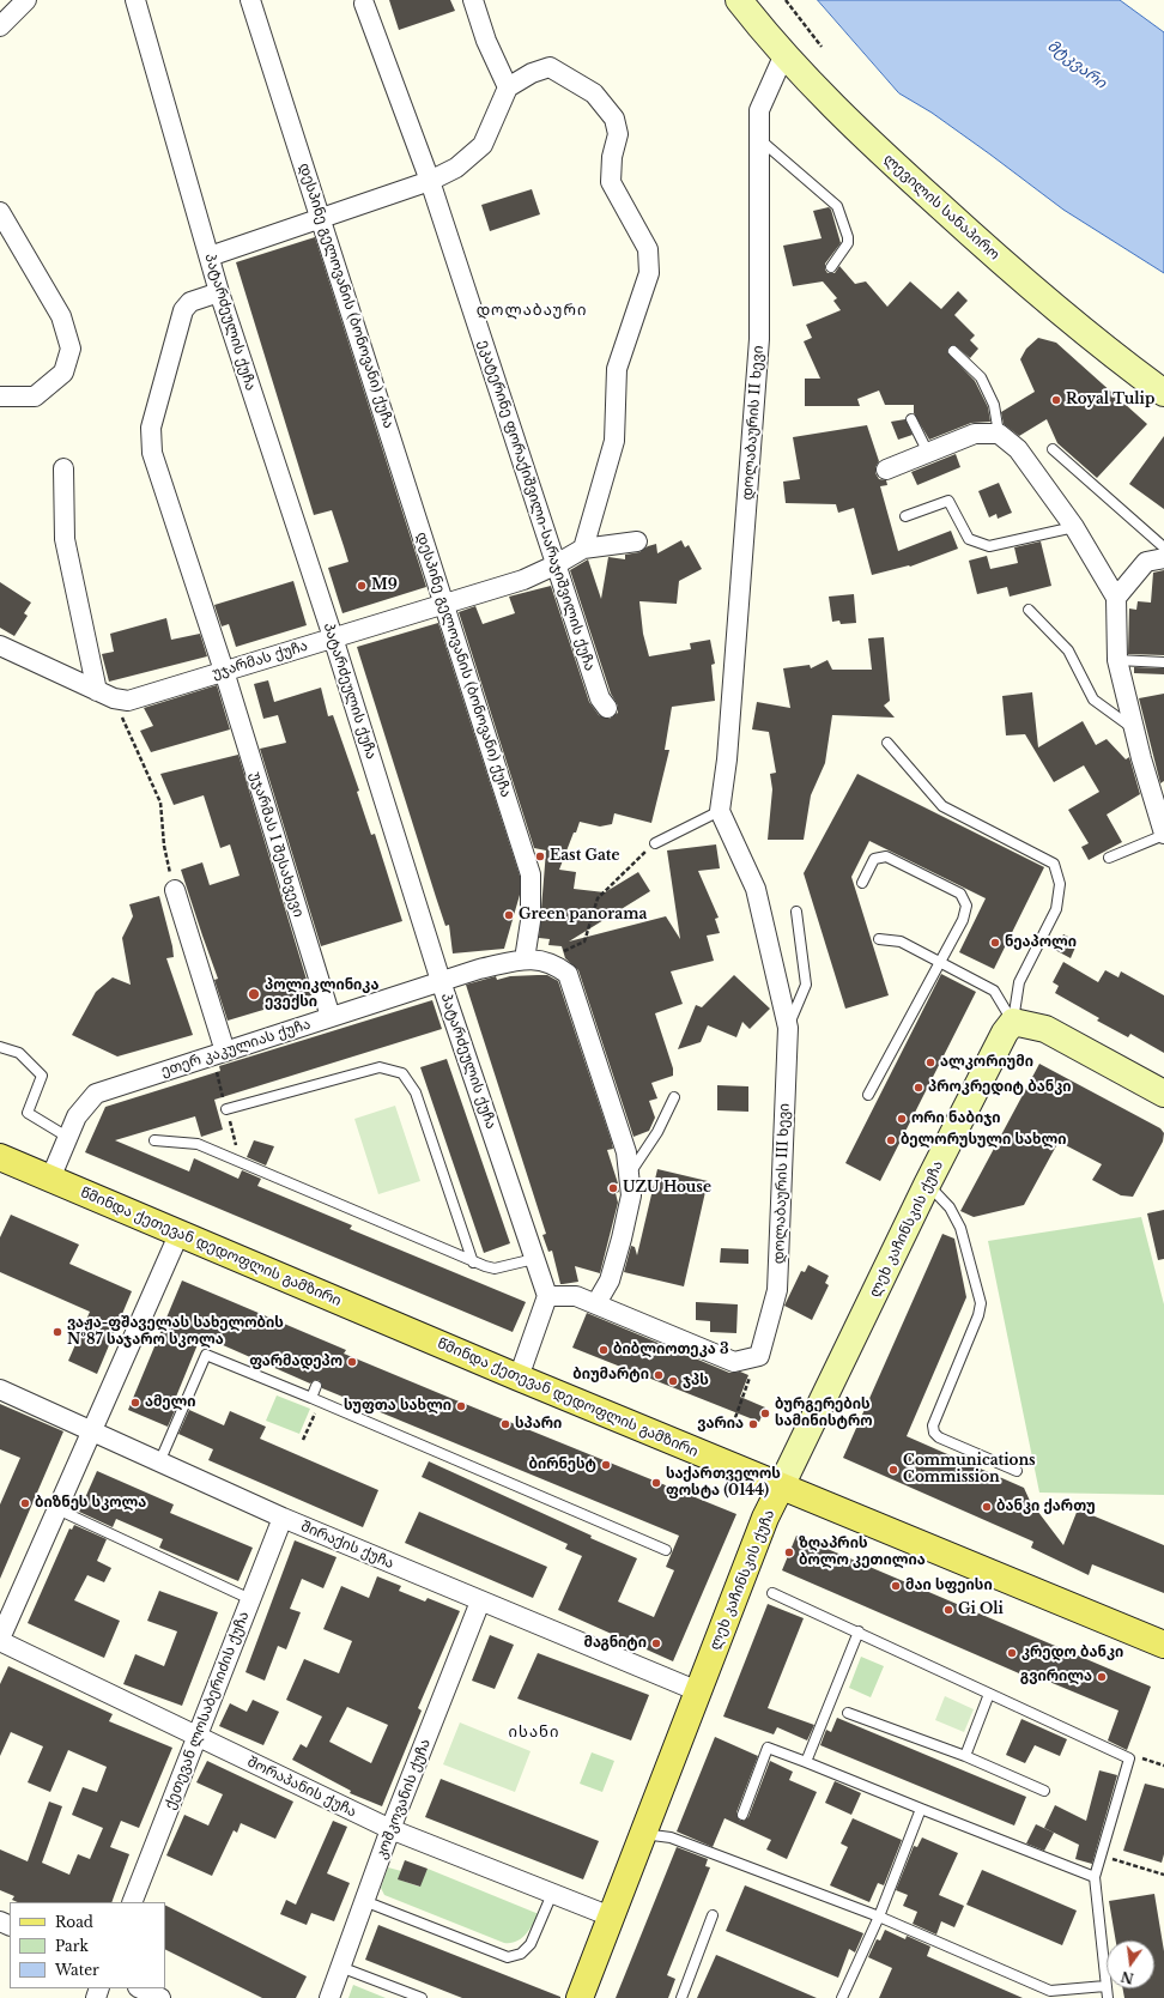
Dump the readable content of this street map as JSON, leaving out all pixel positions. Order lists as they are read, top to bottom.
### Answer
{
  "streets": {
    "main road": ["ლევილის სანაპირო", "ლეხ კაჩინსკის ქუჩა", "წმინდა ქეთევან დედოფლის გამზირი"],
    "street": [
      "დესპინე გელოვანის (ბონოვანი) ქუჩა",
      "პატარძეულის ქუჩა",
      "დოლაბაურის II ხევი",
      "ეკატერინე ფორაქიშვილი-სარაჯიშვილის ქუჩა",
      "უჯარმას ქუჩა",
      "უჯარმას I შესახვევი",
      "ეთერ კაკულიას ქუჩა",
      "დოლაბაურის III ხევი",
      "შირაქის ქუჩა",
      "ქეთევან ლოსაბერიძის ქუჩა",
      "შორაპანის ქუჩა",
      "კოშკოვანის ქუჩა"
    ]
  },
  "crossings": [
    ["ლევილის სანაპირო", "დოლაბაურის II ხევი"],
    ["დესპინე გელოვანის (ბონოვანი) ქუჩა", "უჯარმას ქუჩა"],
    ["დესპინე გელოვანის (ბონოვანი) ქუჩა", "ეთერ კაკულიას ქუჩა"],
    ["პატარძეულის ქუჩა", "უჯარმას ქუჩა"],
    ["პატარძეულის ქუჩა", "უჯარმას I შესახვევი"],
    ["პატარძეულის ქუჩა", "ეთერ კაკულიას ქუჩა"],
    ["დოლაბაურის II ხევი", "დოლაბაურის III ხევი"],
    ["ეკატერინე ფორაქიშვილი-სარაჯიშვილის ქუჩა", "უჯარმას ქუჩა"],
    ["უჯარმას ქუჩა", "უჯარმას I შესახვევი"],
    ["უჯარმას I შესახვევი", "ეთერ კაკულიას ქუჩა"],
    ["ეთერ კაკულიას ქუჩა", "წმინდა ქეთევან დედოფლის გამზირი"],
    ["ლეხ კაჩინსკის ქუჩა", "წმინდა ქეთევან დედოფლის გამზირი"],
    ["ლეხ კაჩინსკის ქუჩა", "შირაქის ქუჩა"],
    ["ლეხ კაჩინსკის ქუჩა", "შორაპანის ქუჩა"],
    ["შირაქის ქუჩა", "ქეთევან ლოსაბერიძის ქუჩა"],
    ["შირაქის ქუჩა", "კოშკოვანის ქუჩა"],
    ["ქეთევან ლოსაბერიძის ქუჩა", "შორაპანის ქუჩა"],
    ["შორაპანის ქუჩა", "კოშკოვანის ქუჩა"]
  ],
  "districts": ["დოლაბაური", "ისანი"],
  "water": ["მტკვარი"],
  "places": [
    "Royal Tulip",
    "M9",
    "East Gate",
    "Green panorama",
    "ნეაპოლი",
    "პოლიკლინიკა ევექსი",
    "ალკორიუმი",
    "პროკრედიტ ბანკი",
    "ორი ნაბიჯი",
    "ბელორუსული სახლი",
    "UZU House",
    "ვაჟა-ფშაველას სახელობის №87 საჯარო სკოლა",
    "ბიბლიოთეკა 3",
    "ფარმადეპო",
    "ბიუმარტი",
    "ჯპს",
    "ამელი",
    "სუფთა სახლი",
    "ბურგერების სამინისტრო",
    "სპარი",
    "ვარია",
    "ბირნესტ",
    "Communications Commission",
    "საქართველოს ფოსტა (0144)",
    "ბიზნეს სკოლა",
    "ბანკი ქართუ",
    "ზღაპრის ბოლო კეთილია",
    "მაი სფეისი",
    "Gi Oli",
    "მაგნიტი",
    "კრედო ბანკი",
    "გვირილა"
  ],
  "legend": ["Road", "Park", "Water"],
  "north": "bottom"
}
